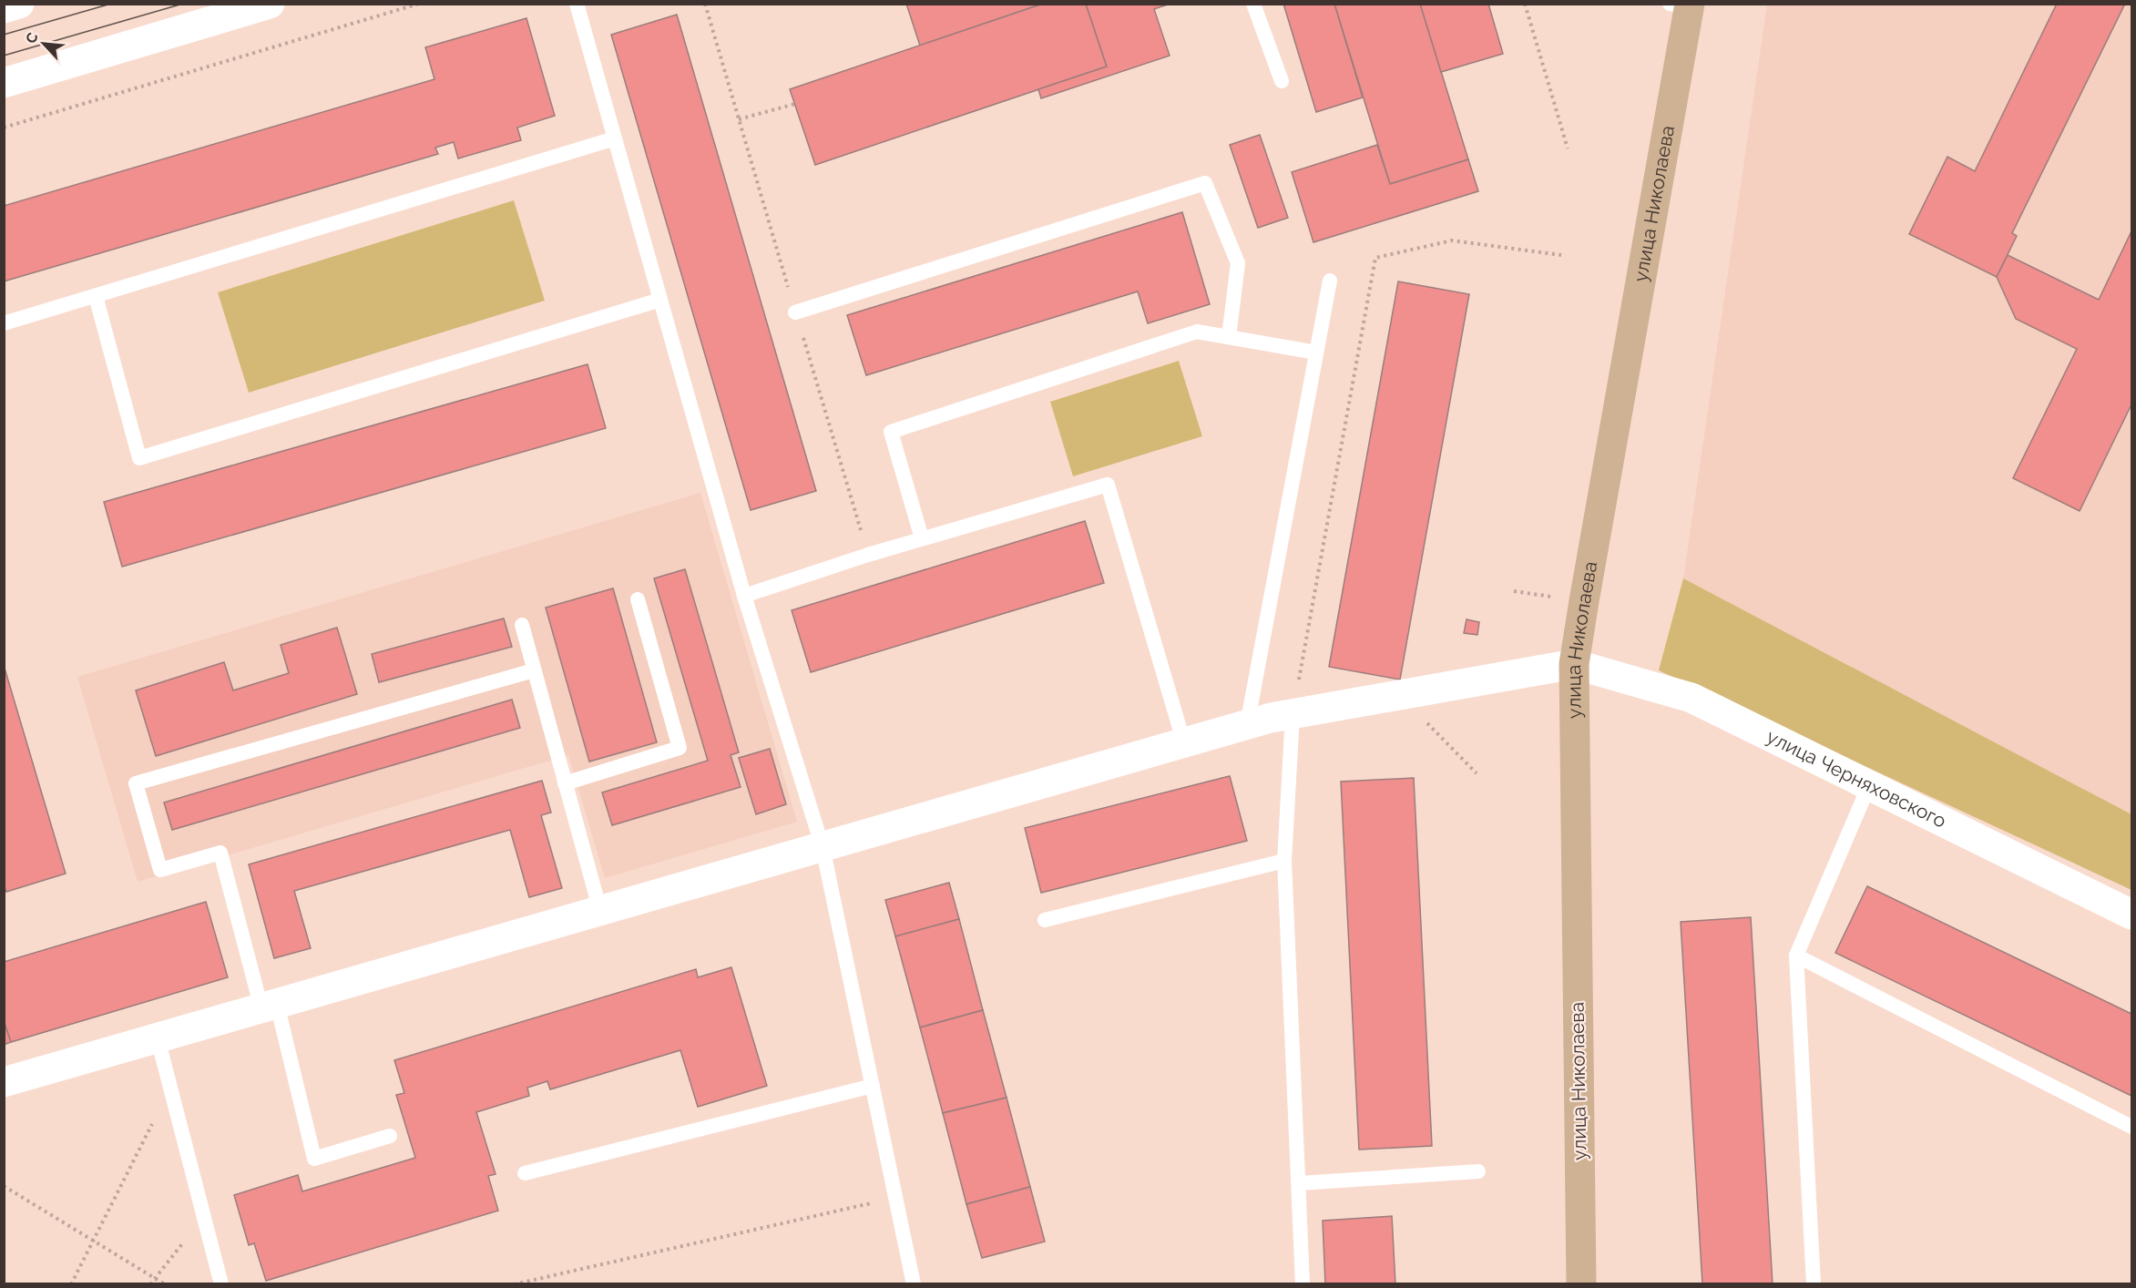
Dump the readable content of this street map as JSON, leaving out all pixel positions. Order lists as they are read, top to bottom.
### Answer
{
  "streets": {
    "main road": ["улица Николаева"],
    "street": ["улица Черняховского"]
  },
  "crossings": [
    ["улица Николаева", "улица Черняховского"]
  ],
  "north": "top left"
}
